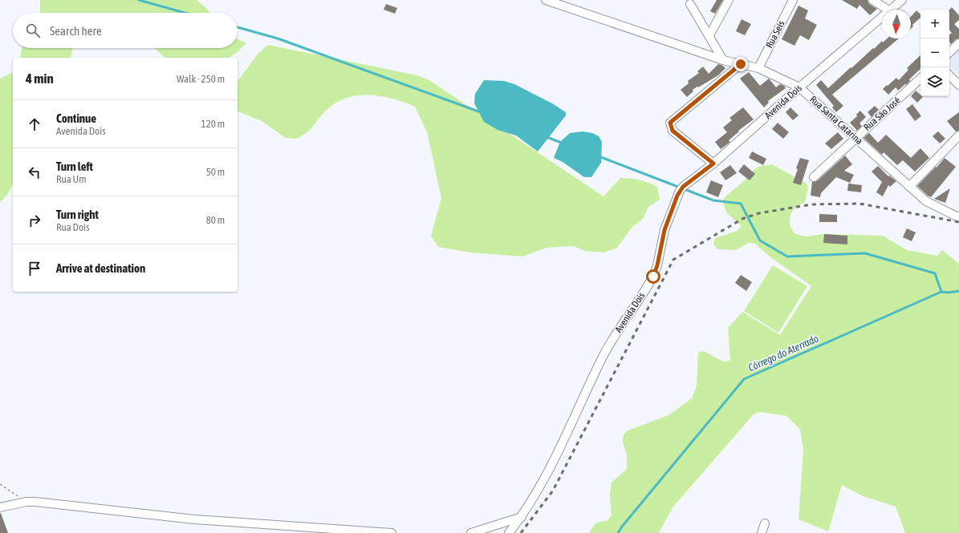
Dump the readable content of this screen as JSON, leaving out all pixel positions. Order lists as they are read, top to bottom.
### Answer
{
  "streets": {
    "street": [
      "Rua Seis",
      "Avenida Dois",
      "Rua São José",
      "Rua Santa Catarina"
    ]
  },
  "crossings": [
    ["Rua Seis", "Rua Santa Catarina"],
    ["Avenida Dois", "Rua Santa Catarina"],
    ["Rua São José", "Rua Santa Catarina"]
  ],
  "water": ["Córrego do Aterrado"],
  "north": "bottom",
  "page": {
    "map_buttons": ["+", "−"],
    "search": "Search here",
    "heading": ["4 min", "Walk · 250 m"],
    "list": [
      ["Continue", "Avenida Dois", "120 m"],
      ["Turn left", "Rua Um", "50 m"],
      ["Turn right", "Rua Dois", "80 m"],
      "Arrive at destination"
    ]
  }
}
